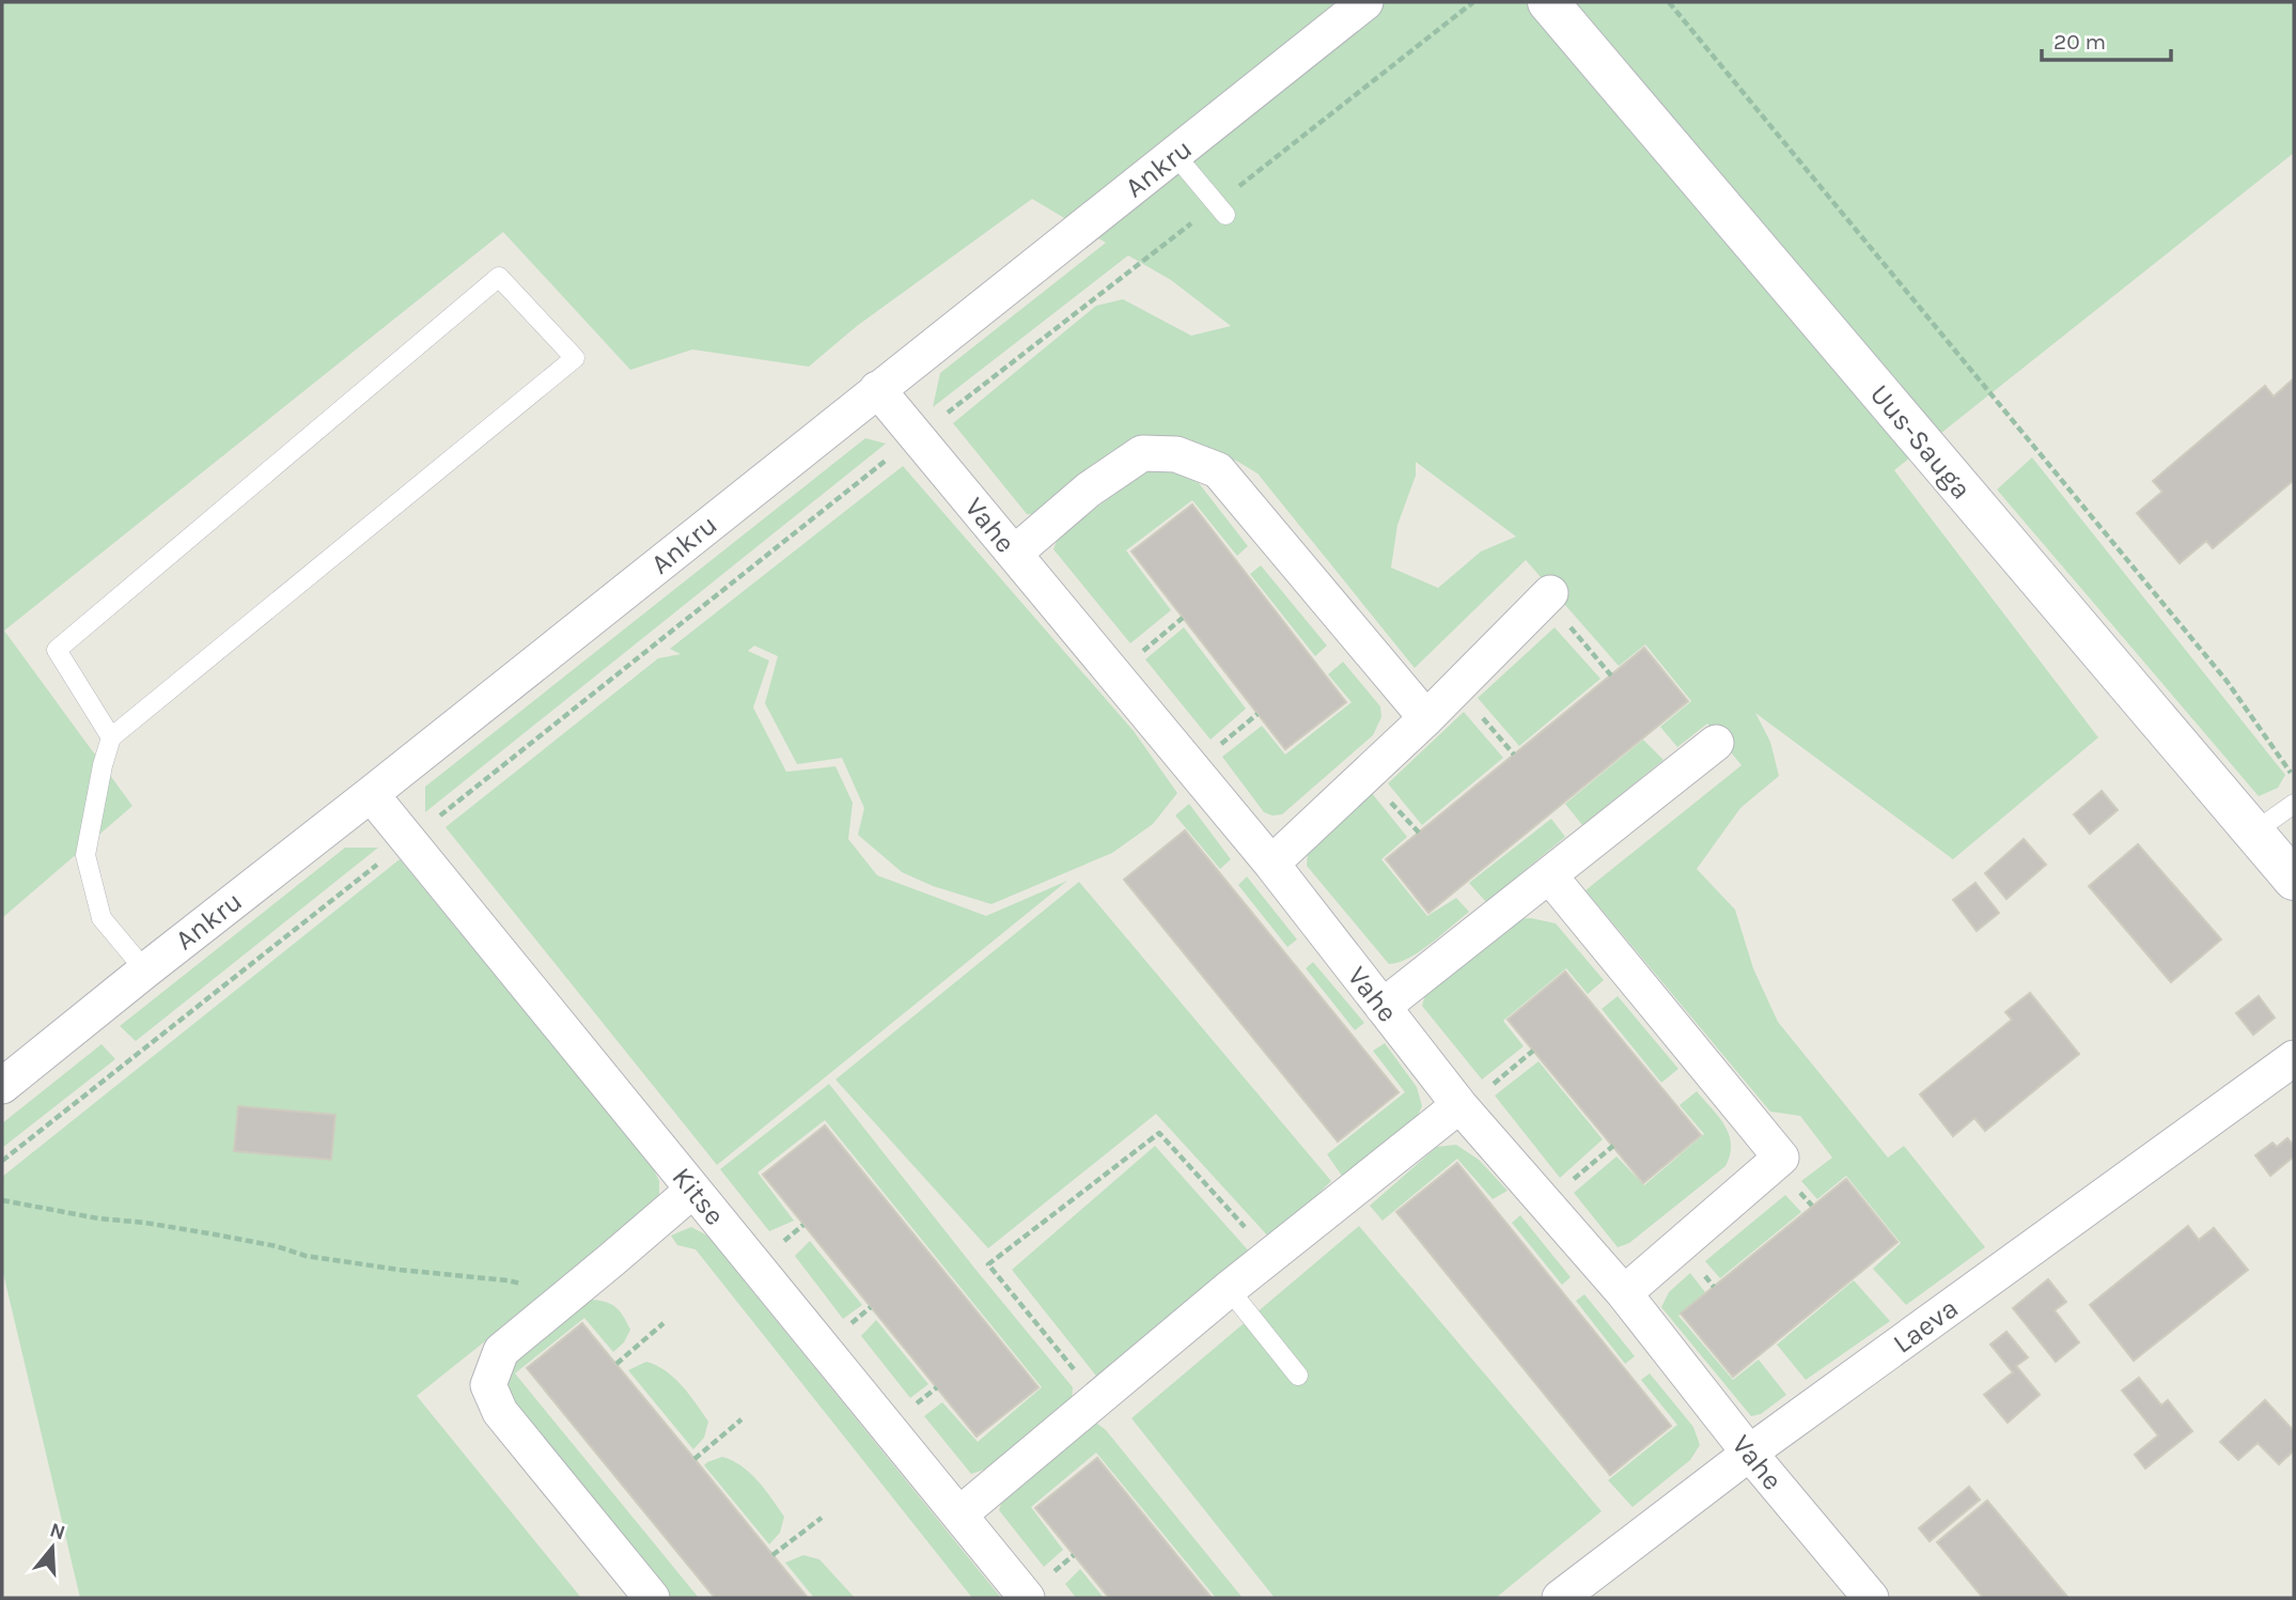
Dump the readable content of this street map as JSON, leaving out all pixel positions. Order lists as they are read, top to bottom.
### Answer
{
  "streets": {
    "street": [
      "Ankru",
      "Uus-Sauga",
      "Vahe",
      "Kitse",
      "Laeva"
    ]
  },
  "crossings": [
    ["Ankru", "Vahe"],
    ["Ankru", "Kitse"],
    ["Vahe", "Laeva"]
  ],
  "scale_bar": "20 m",
  "north": "top"
}
